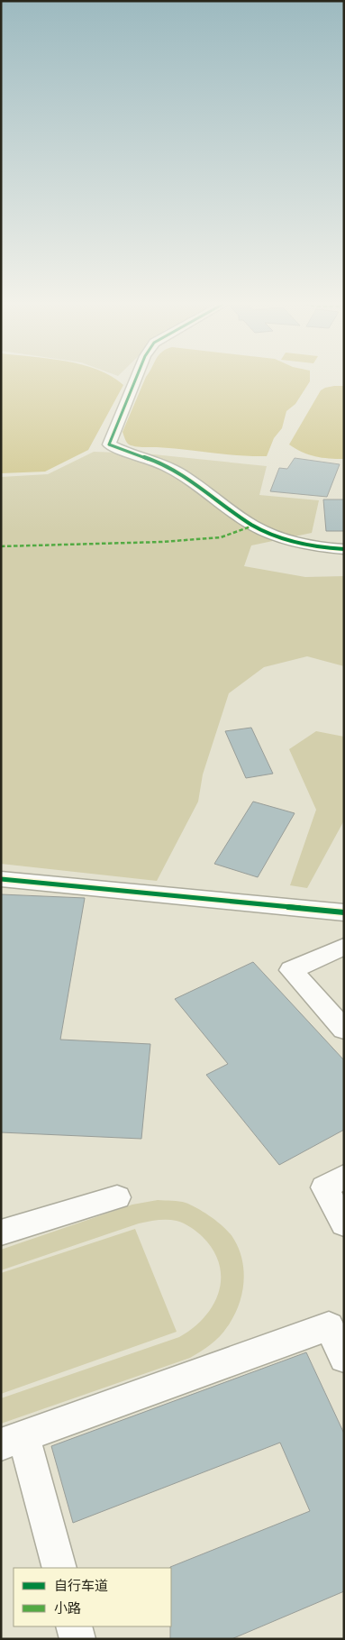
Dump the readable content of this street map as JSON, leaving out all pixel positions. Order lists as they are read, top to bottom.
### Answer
{
  "legend": ["自行车道", "小路"]
}
